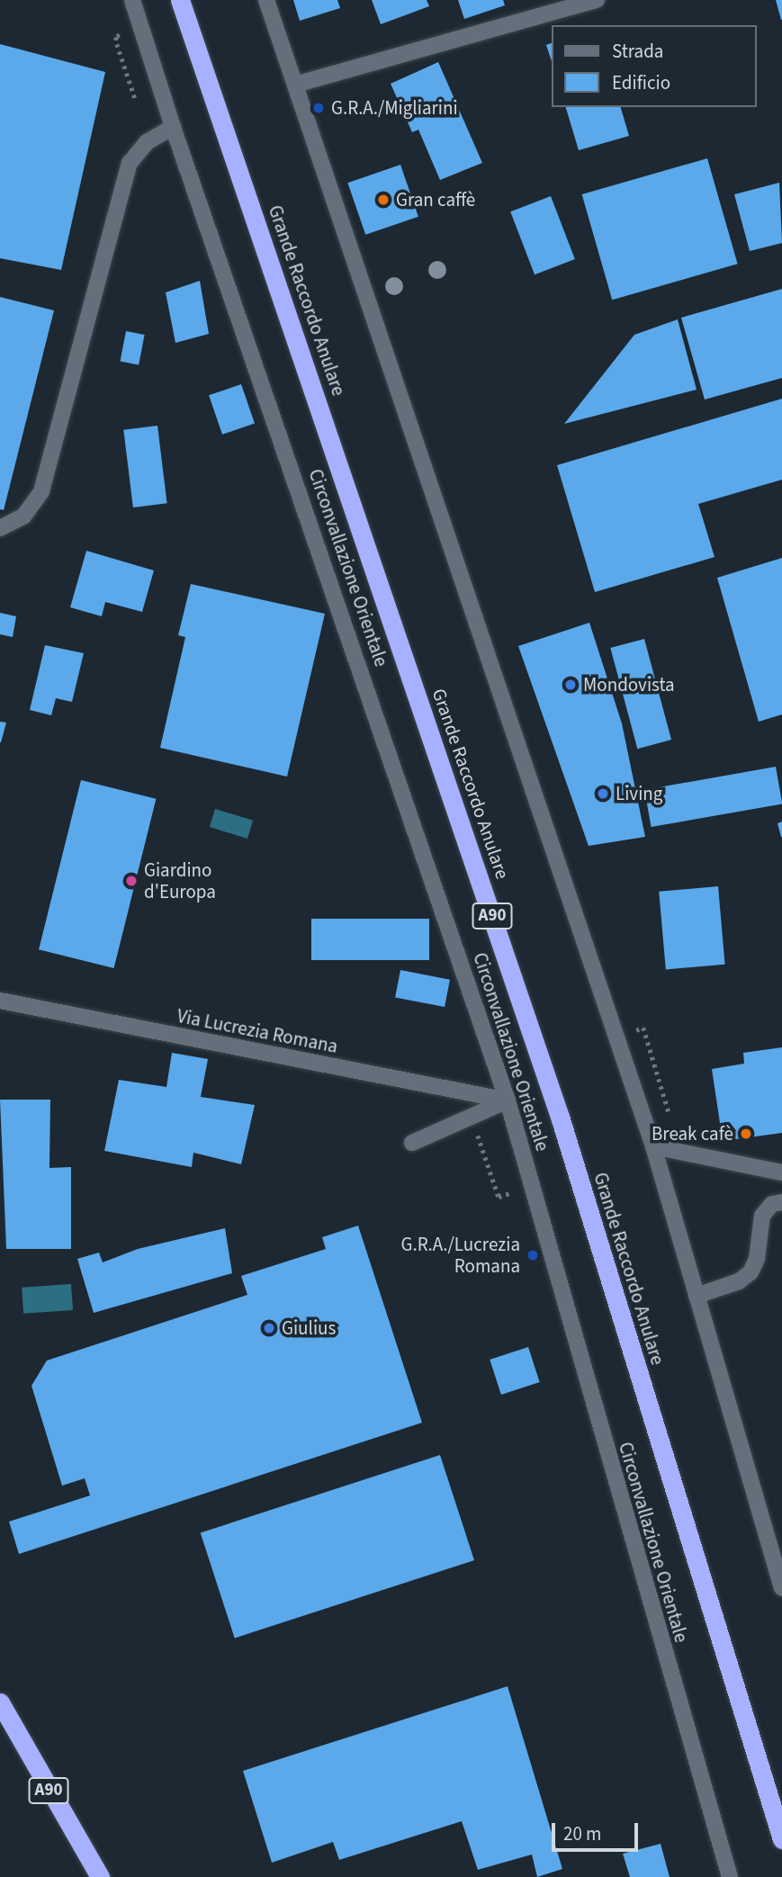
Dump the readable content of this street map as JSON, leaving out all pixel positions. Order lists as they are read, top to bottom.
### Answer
{
  "streets": {
    "highway": ["Grande Raccordo Anulare", "A90"],
    "street": ["Circonvallazione Orientale", "Via Lucrezia Romana"]
  },
  "crossings": [
    ["Circonvallazione Orientale", "Via Lucrezia Romana"]
  ],
  "places": [
    "G.R.A./Migliarini",
    "Gran caffè",
    "Mondovista",
    "Living",
    "Giardino d'Europa",
    "Break cafè",
    "G.R.A./Lucrezia Romana",
    "Giulius"
  ],
  "legend": ["Strada", "Edificio"],
  "scale_bar": "20 m"
}
